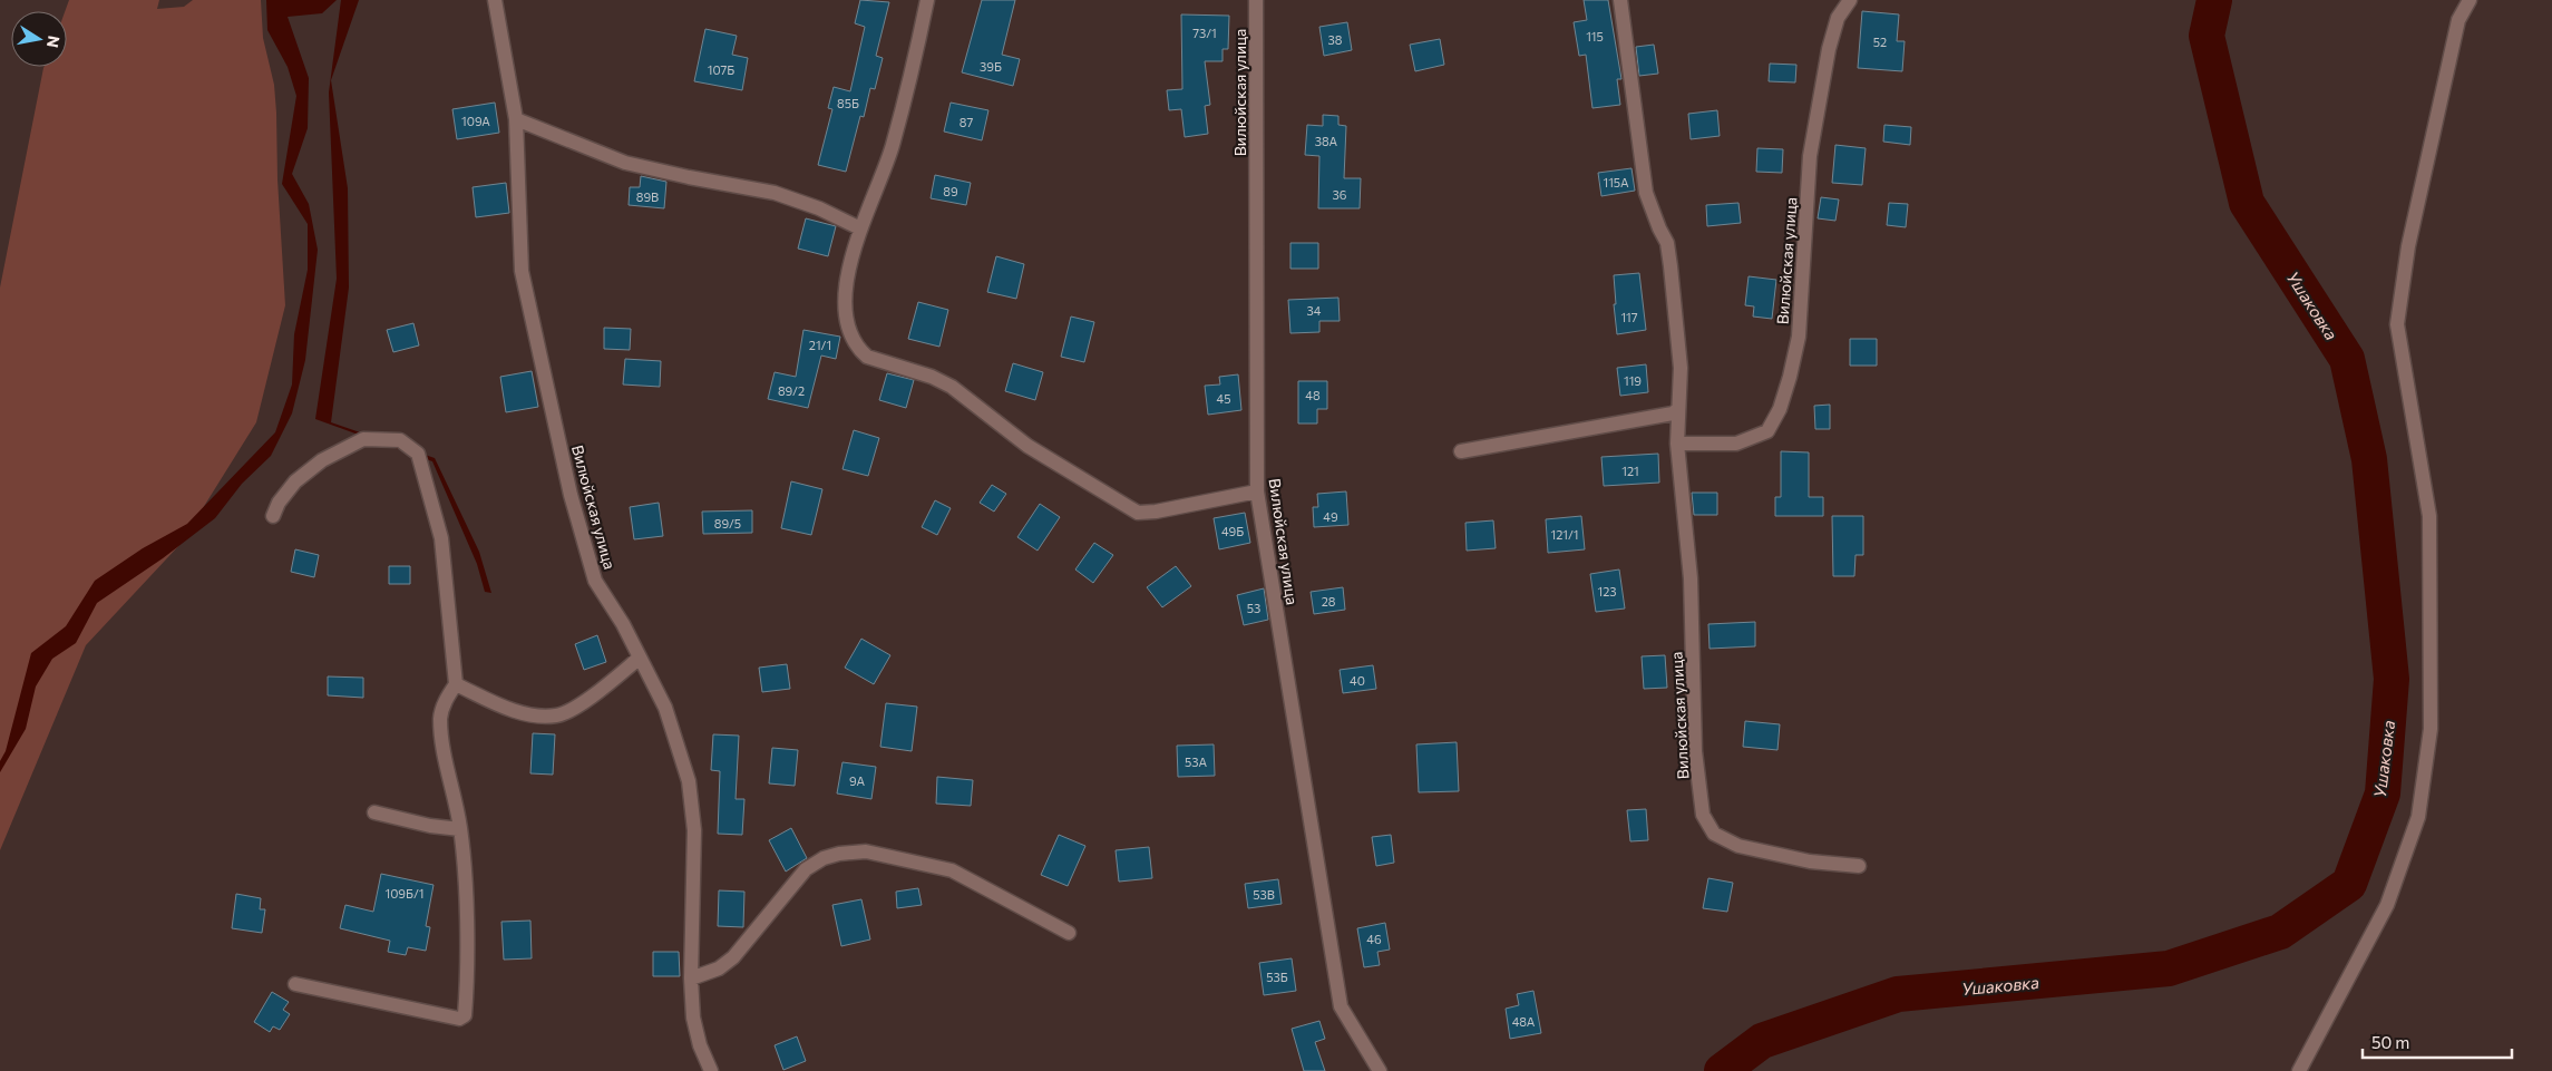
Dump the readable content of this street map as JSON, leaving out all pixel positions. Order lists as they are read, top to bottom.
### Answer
{
  "streets": {
    "street": ["Вилюйская улица"]
  },
  "water": ["Ушаковка"],
  "house_numbers": [
    "73/1",
    "115",
    "38",
    "52",
    "39Б",
    "107Б",
    "85Б",
    "109А",
    "87",
    "38А",
    "115А",
    "89",
    "36",
    "89В",
    "34",
    "117",
    "21/1",
    "119",
    "89/2",
    "48",
    "45",
    "121",
    "49",
    "89/5",
    "49Б",
    "121/1",
    "123",
    "28",
    "53",
    "40",
    "53А",
    "9А",
    "109Б/1",
    "53В",
    "46",
    "53Б",
    "48А"
  ],
  "scale_bar": "50 m",
  "north": "right"
}
